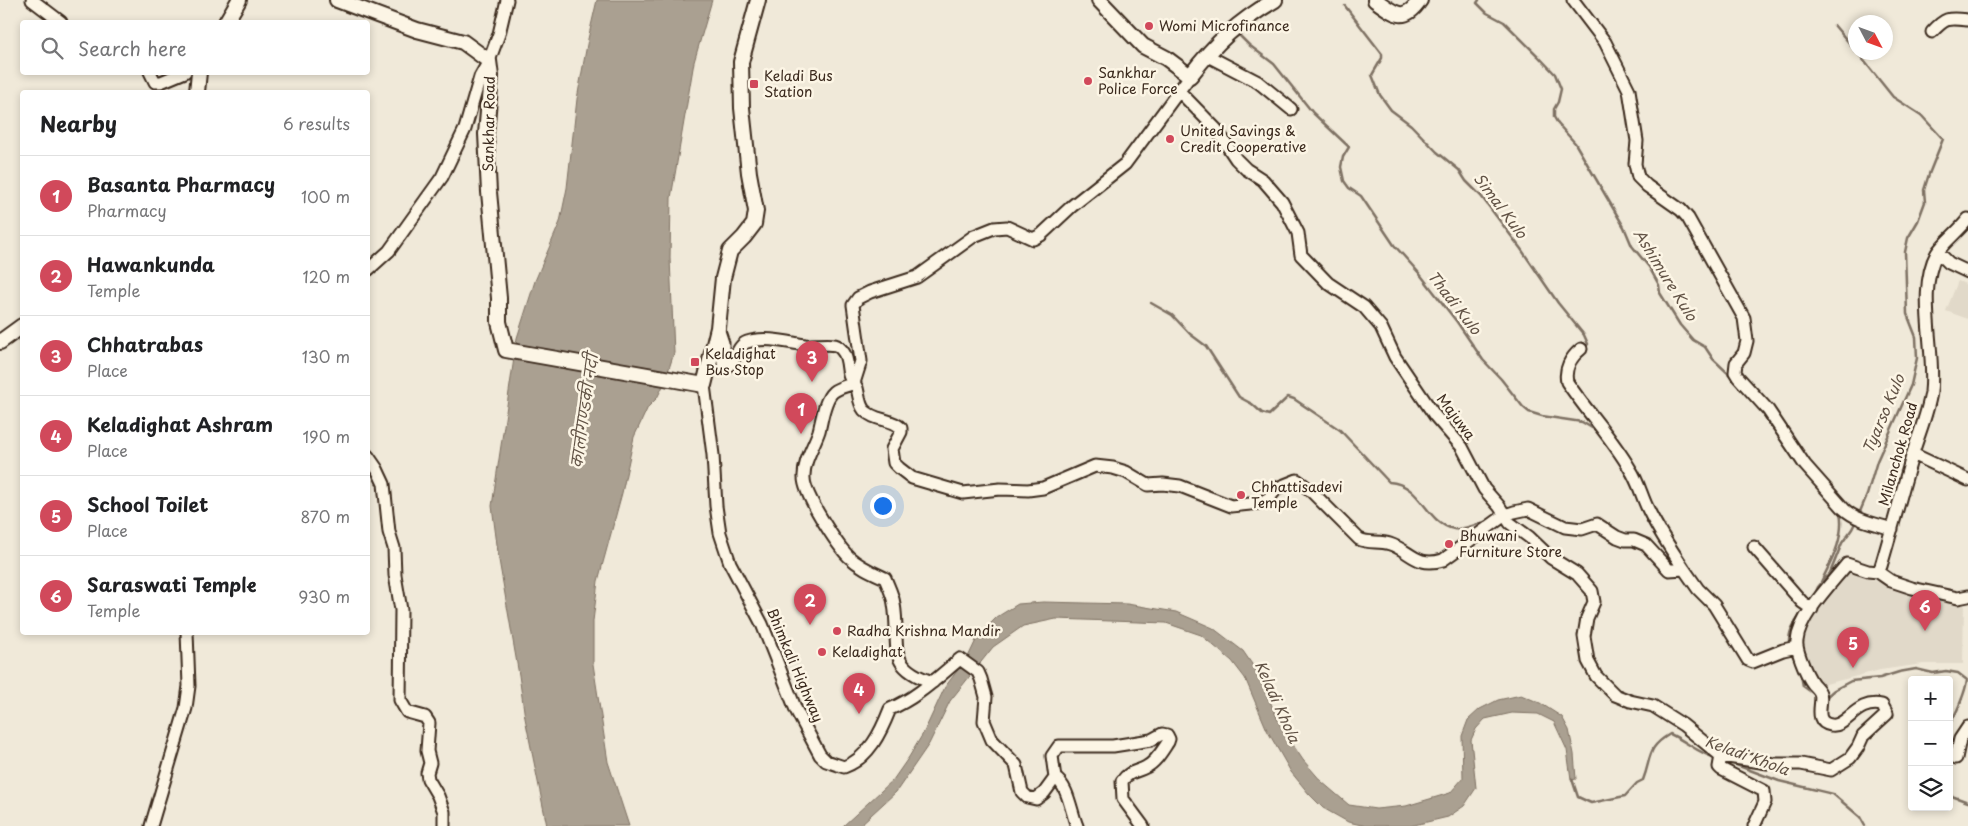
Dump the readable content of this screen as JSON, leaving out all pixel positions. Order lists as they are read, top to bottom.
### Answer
{
  "streets": {
    "main road": ["Sankhar Road"],
    "street": ["Majuwa", "Milanchok Road", "Bhimkali Highway"]
  },
  "crossings": [
    ["Sankhar Road", "Bhimkali Highway"]
  ],
  "water": [
    "Simal Kulo",
    "Ashimure Kulo",
    "Thadi Kulo",
    "कालीगण्डकी नदी",
    "Tyarso Kulo",
    "Keladi Khola"
  ],
  "places": {
    "other": [
      "Womi Microfinance",
      "Sankhar Police Force",
      "United Savings & Credit Cooperative",
      "Chhattisadevi Temple",
      "Bhuwani Furniture Store",
      "Radha Krishna Mandir",
      "Keladighat"
    ],
    "transit": ["Keladi Bus Station", "Keladighat Bus Stop"]
  },
  "north": "bottom right",
  "page": {
    "search": "Search here",
    "heading": ["Nearby", "6 results"],
    "list": [
      {
        "mark": "1",
        "name": "Basanta Pharmacy",
        "note": "Pharmacy",
        "value": "100 m"
      },
      {
        "mark": "2",
        "name": "Hawankunda",
        "note": "Temple",
        "value": "120 m"
      },
      {
        "mark": "3",
        "name": "Chhatrabas",
        "note": "Place",
        "value": "130 m"
      },
      {
        "mark": "4",
        "name": "Keladighat Ashram",
        "note": "Place",
        "value": "190 m"
      },
      {
        "mark": "5",
        "name": "School Toilet",
        "note": "Place",
        "value": "870 m"
      },
      {
        "mark": "6",
        "name": "Saraswati Temple",
        "note": "Temple",
        "value": "930 m"
      }
    ],
    "pins": [
      "3",
      "1",
      "2",
      "6",
      "5",
      "4"
    ],
    "map_buttons": ["+", "−"]
  }
}
